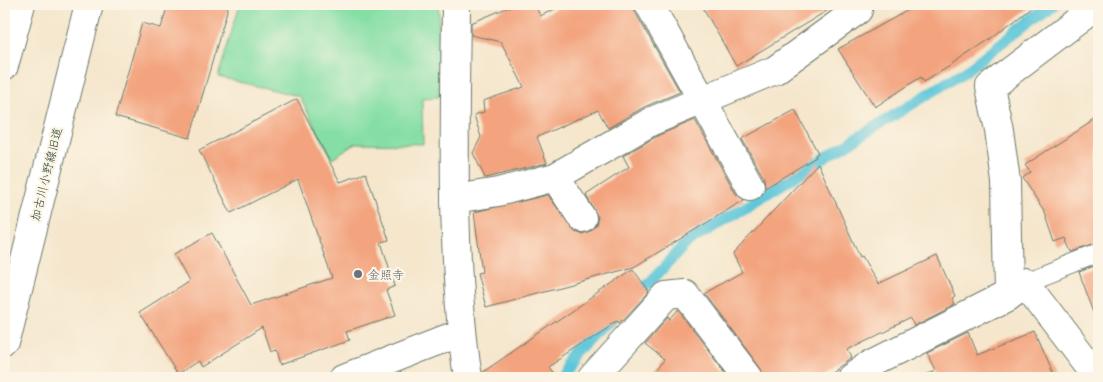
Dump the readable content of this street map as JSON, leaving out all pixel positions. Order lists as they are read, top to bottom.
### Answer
{
  "streets": {
    "street": ["加古川小野線旧道"]
  },
  "places": ["金照寺"]
}
